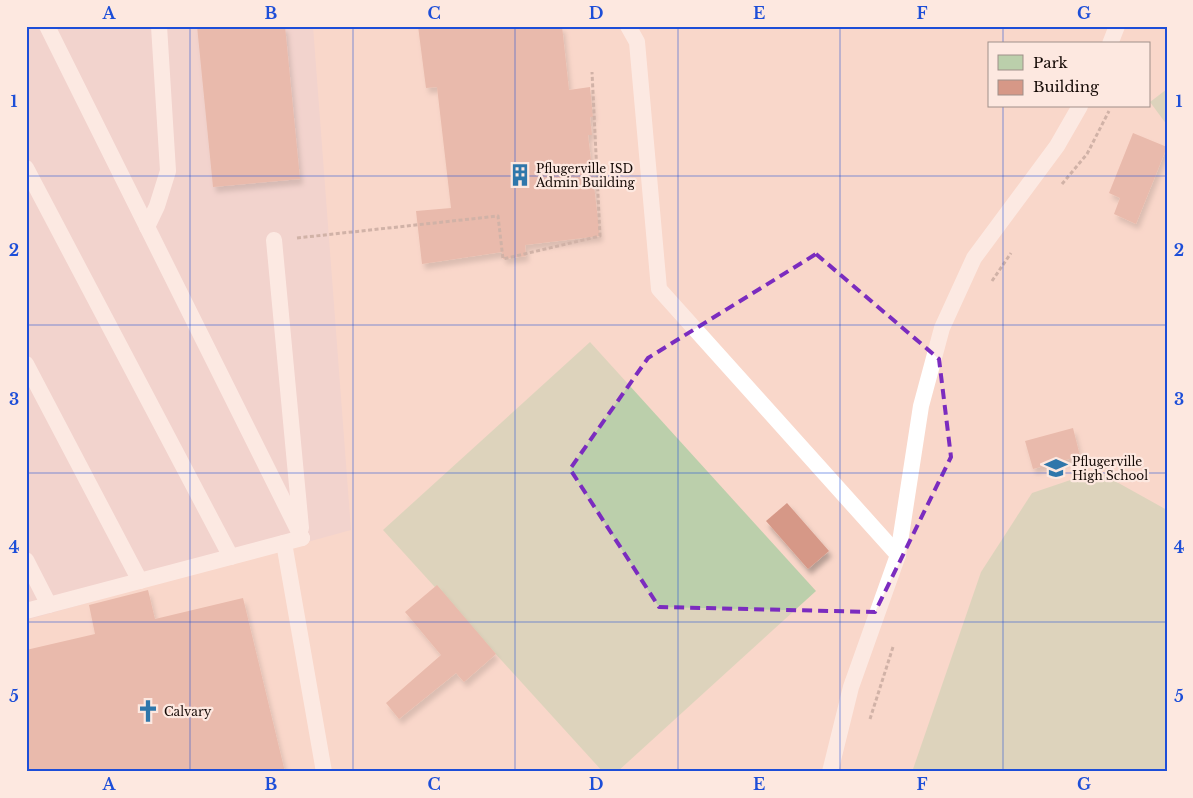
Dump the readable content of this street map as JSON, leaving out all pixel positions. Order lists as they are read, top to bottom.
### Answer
{
  "places": {
    "building": ["Pflugerville ISD Admin Building"],
    "school or university": ["Pflugerville High School"],
    "church": ["Calvary"]
  },
  "legend": ["Park", "Building"],
  "grid": {
    "columns": [
      "A",
      "B",
      "C",
      "D",
      "E",
      "F",
      "G"
    ],
    "rows": [
      "1",
      "2",
      "3",
      "4",
      "5"
    ]
  }
}
